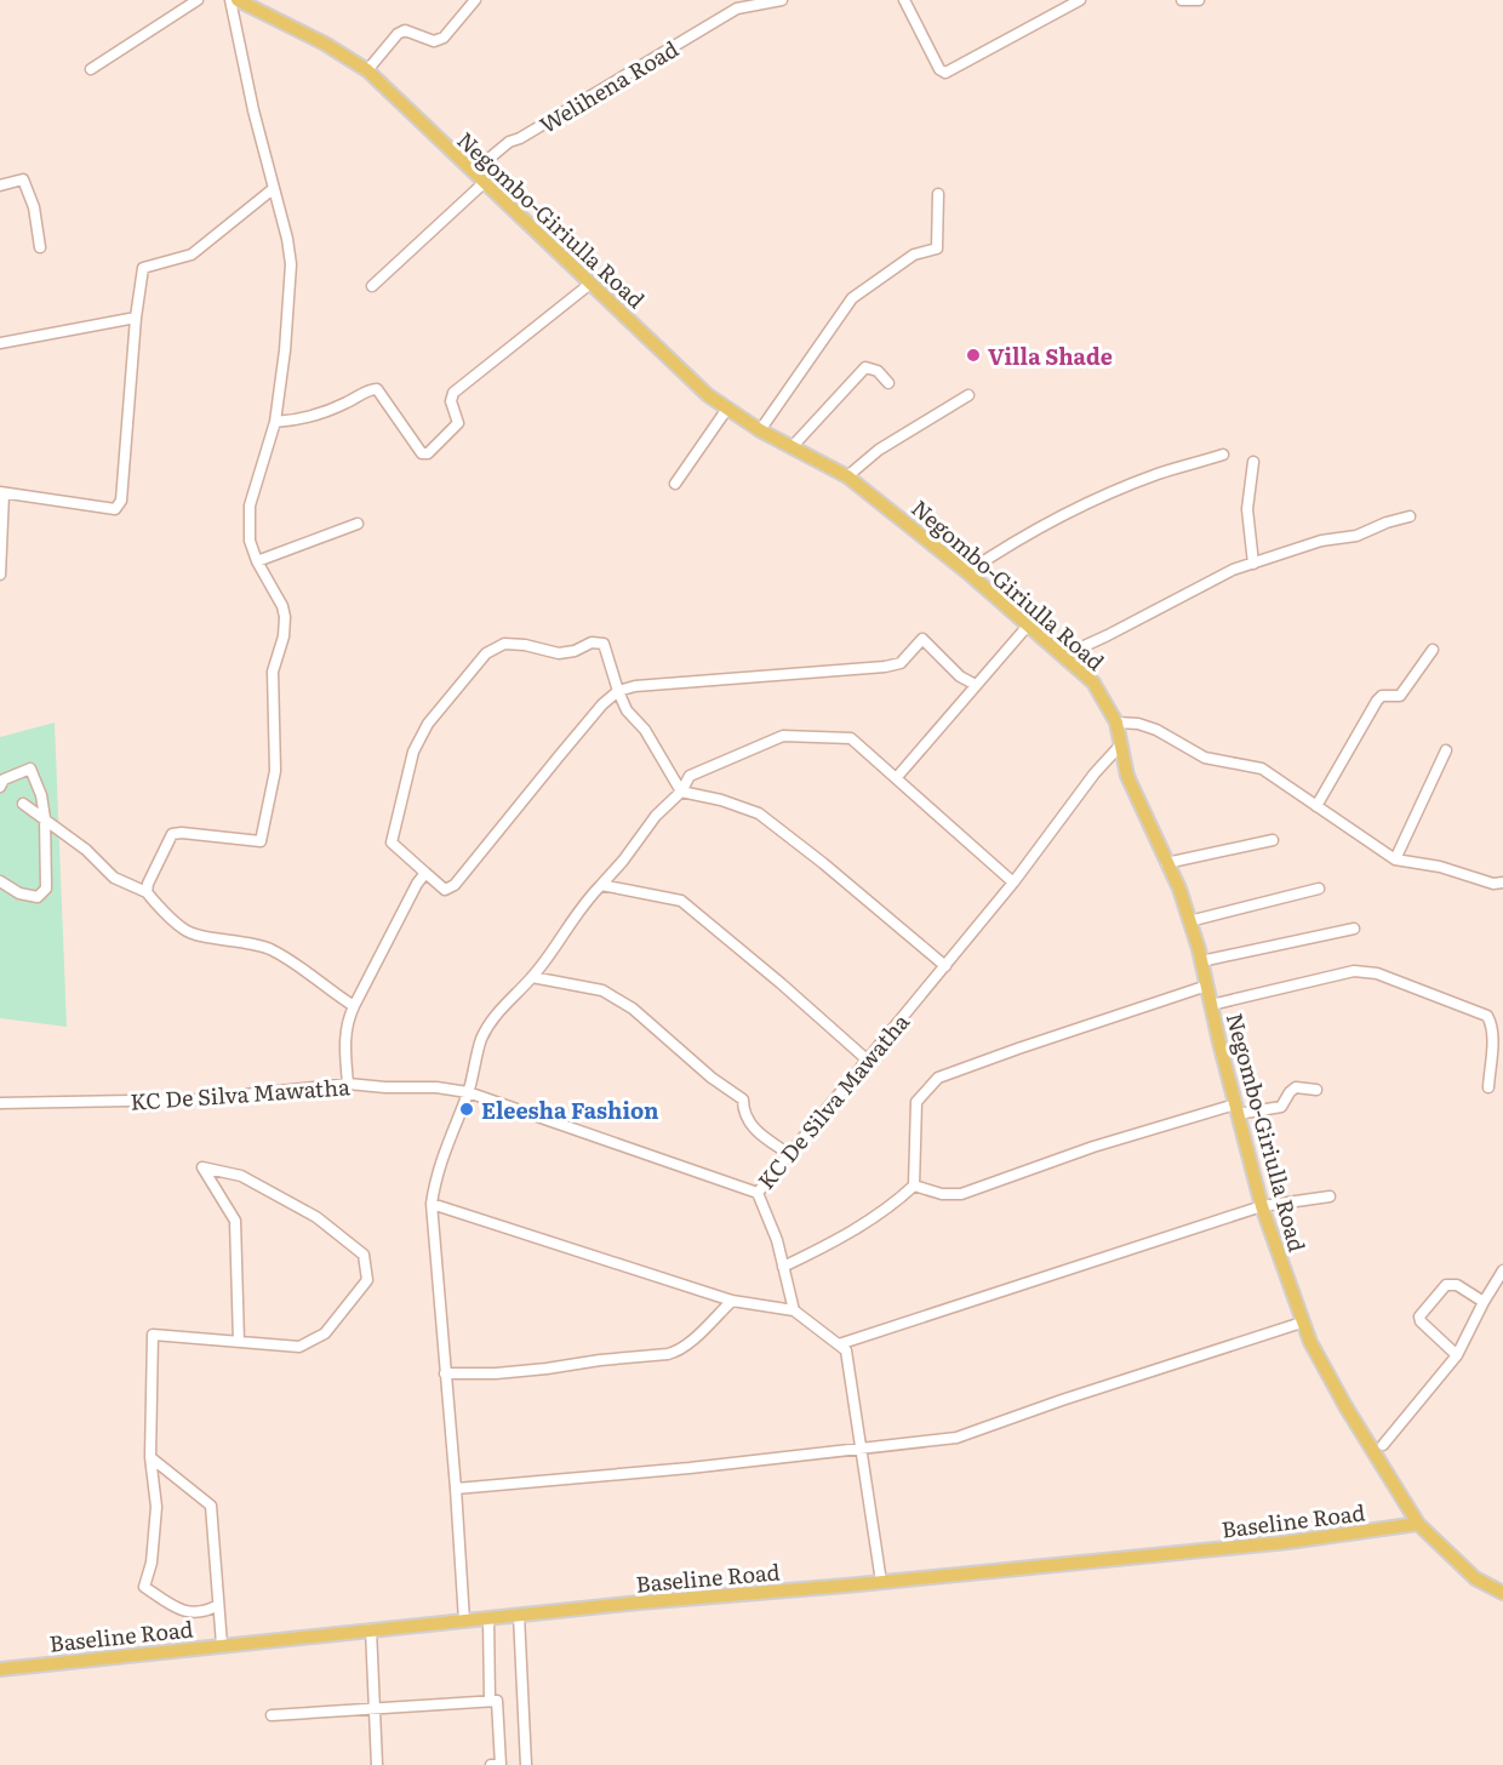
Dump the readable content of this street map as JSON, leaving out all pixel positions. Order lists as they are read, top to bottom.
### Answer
{
  "streets": {
    "main road": ["Negombo-Giriulla Road", "Baseline Road"],
    "street": ["Welihena Road", "KC De Silva Mawatha"]
  },
  "crossings": [
    ["Welihena Road", "Negombo-Giriulla Road"],
    ["Negombo-Giriulla Road", "KC De Silva Mawatha"],
    ["Negombo-Giriulla Road", "Baseline Road"]
  ],
  "places": ["Villa Shade", "Eleesha Fashion"]
}
